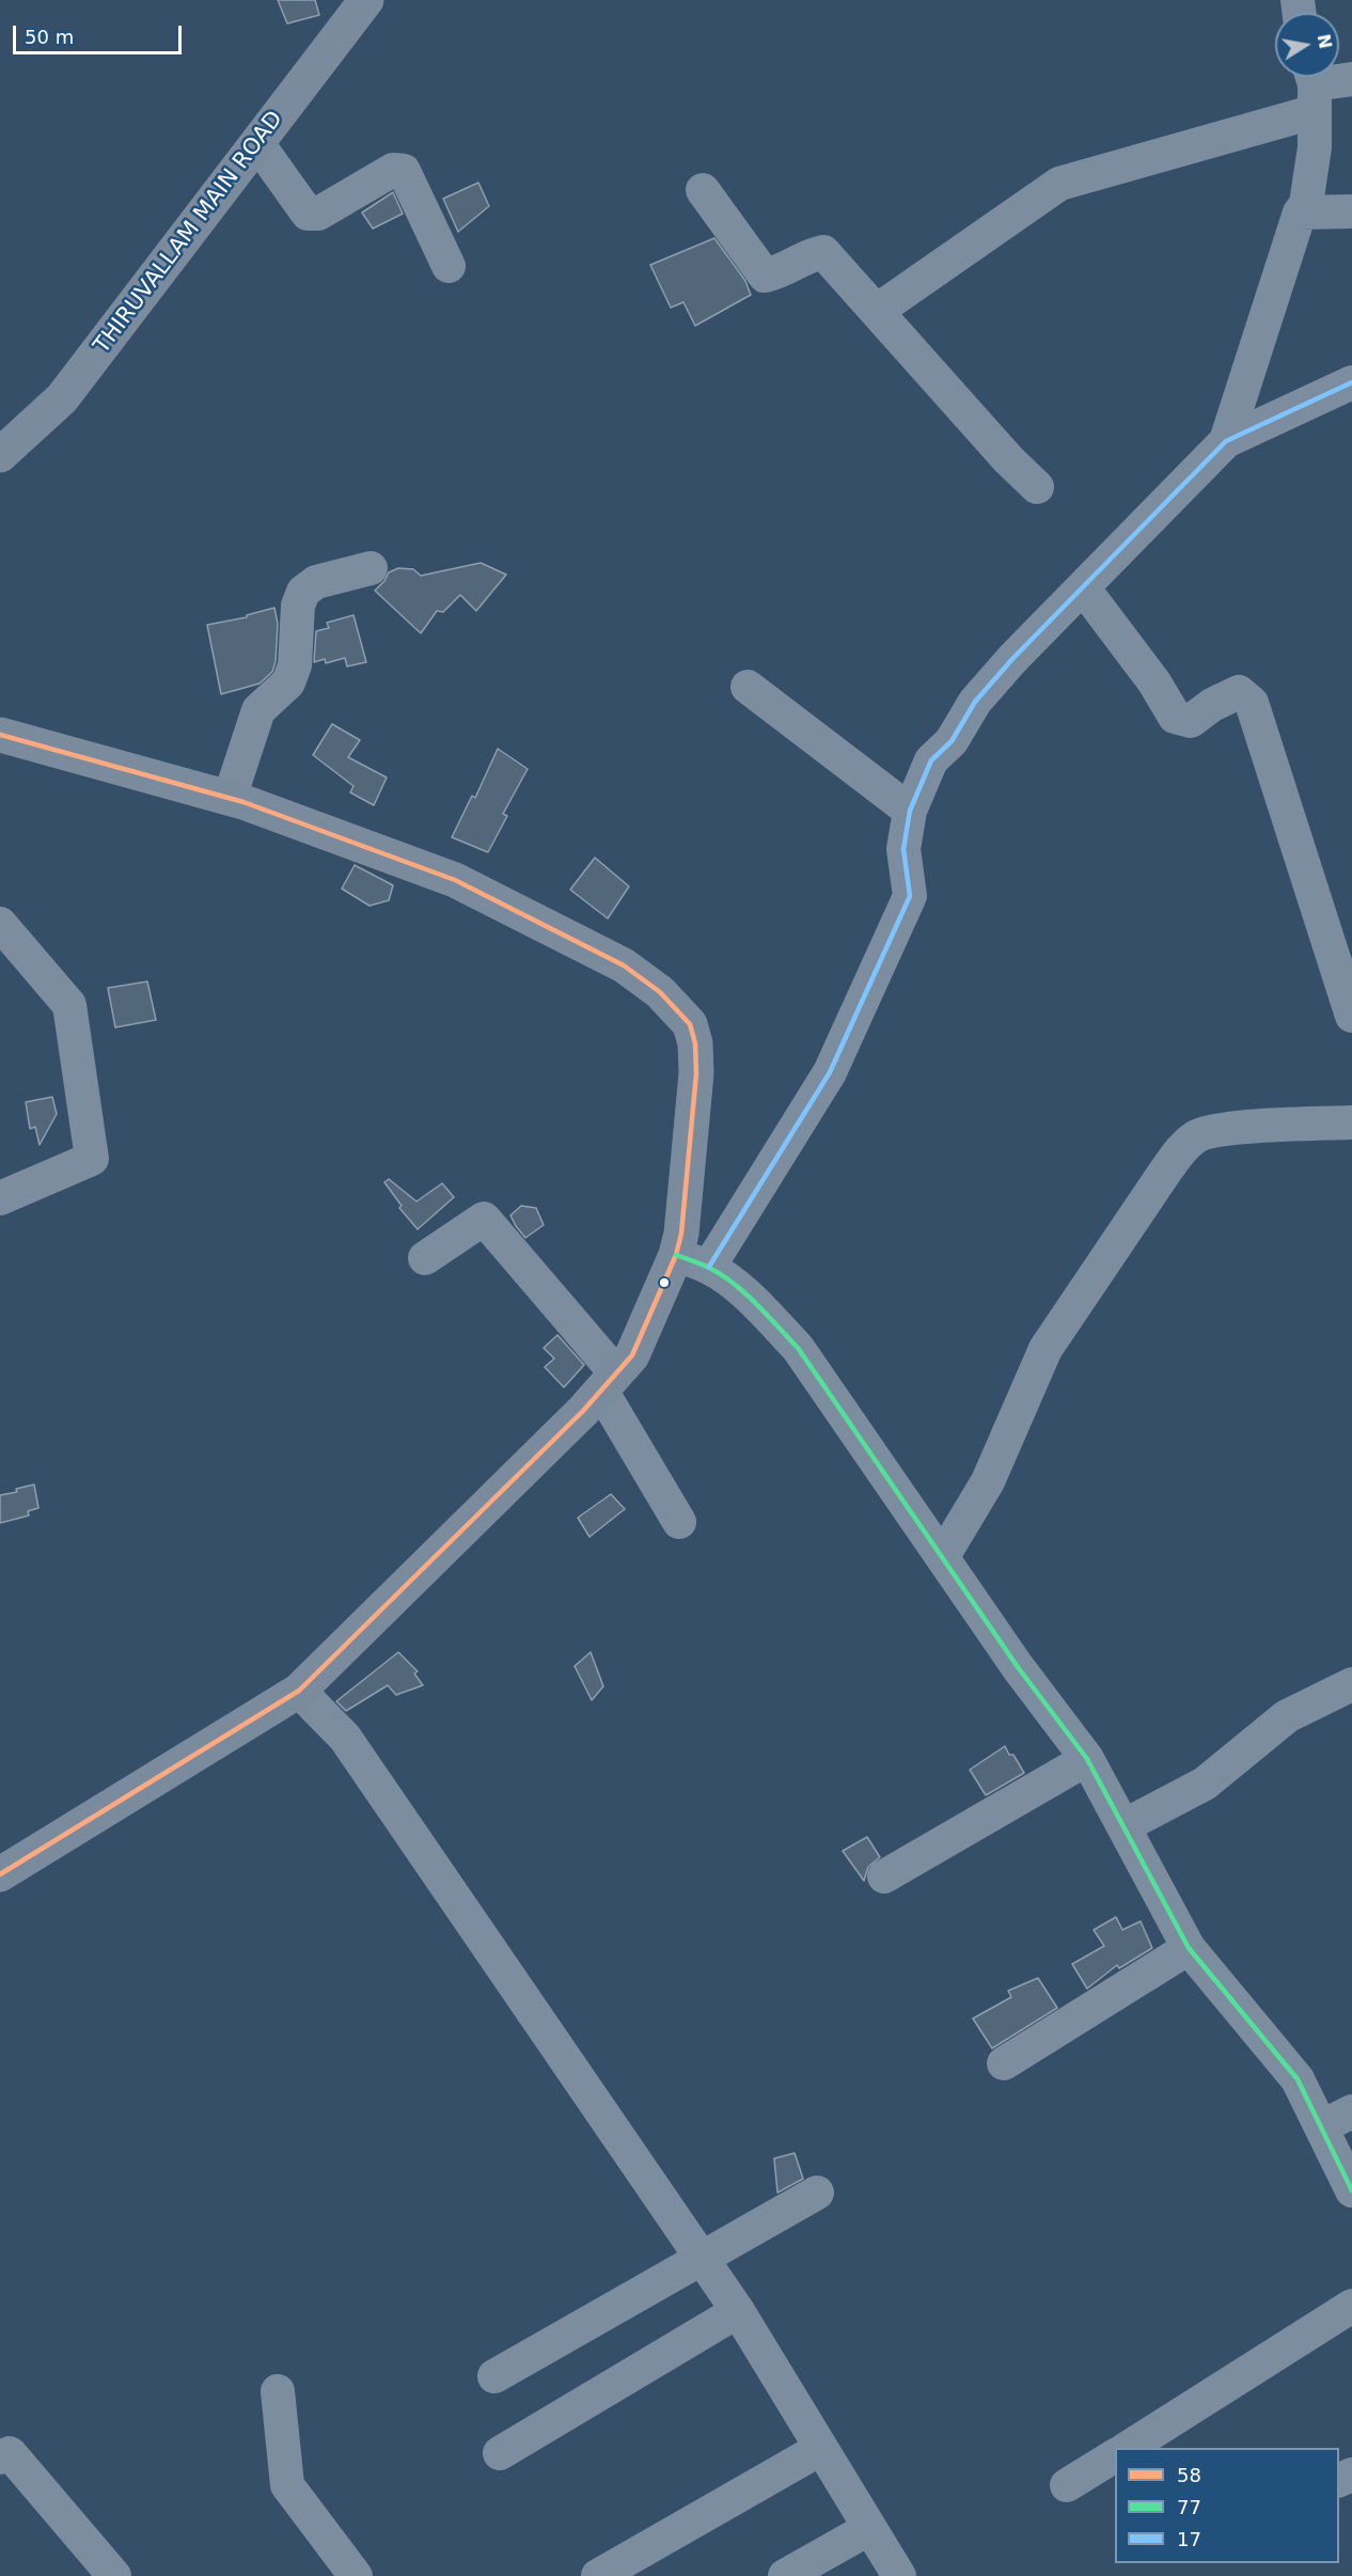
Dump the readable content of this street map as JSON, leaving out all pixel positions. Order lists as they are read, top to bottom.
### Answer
{
  "streets": {
    "main road": ["THIRUVALLAM MAIN ROAD"]
  },
  "lines": ["transit line 17", "transit line 58", "transit line 77"],
  "legend": ["58", "77", "17"],
  "scale_bar": "50 m",
  "north": "right"
}
